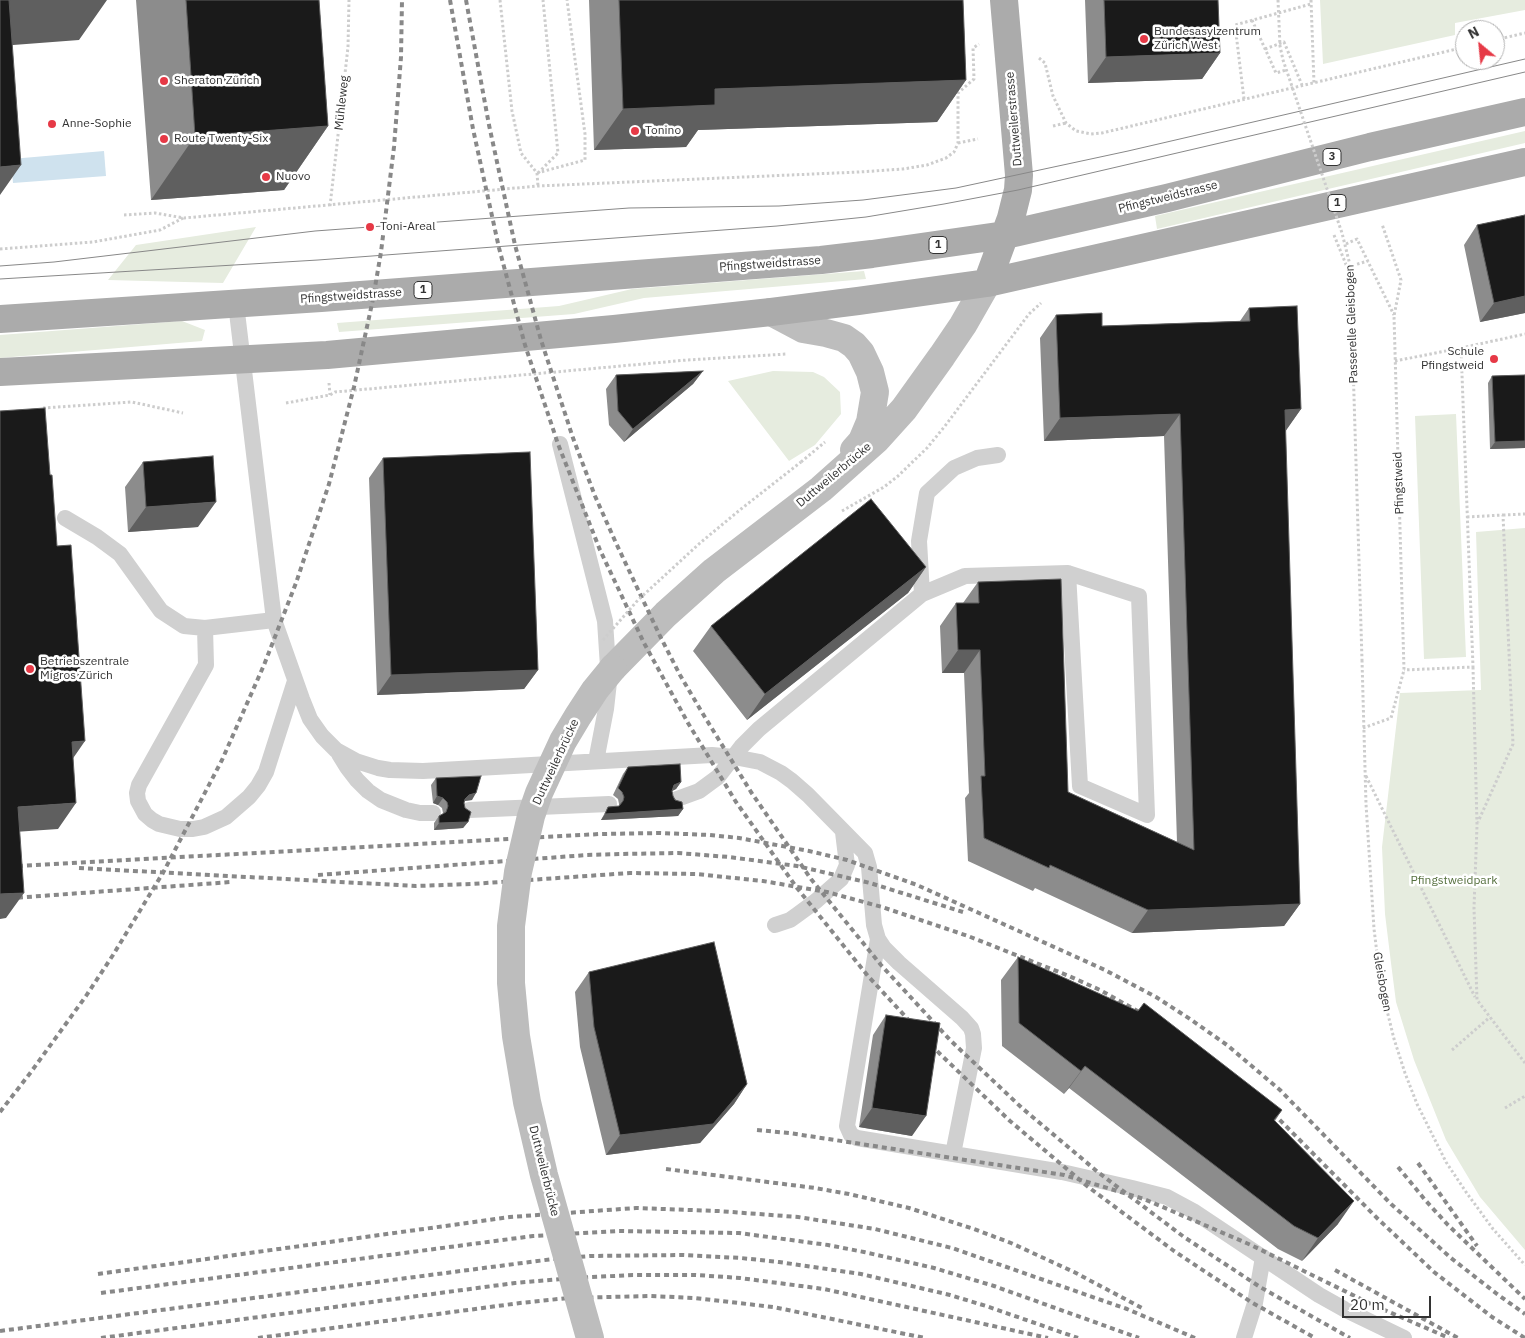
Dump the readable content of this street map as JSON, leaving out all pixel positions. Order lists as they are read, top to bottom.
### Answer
{
  "streets": {
    "main road": [
      "Duttweilerstrasse",
      "3",
      "Pfingstweidstrasse",
      "1"
    ],
    "street": ["Duttweilerbrücke"],
    "path": [
      "Mühleweg",
      "Passerelle Gleisbogen",
      "Pfingstweid",
      "Gleisbogen"
    ]
  },
  "crossings": [
    ["Duttweilerstrasse", "Pfingstweidstrasse"],
    ["Duttweilerstrasse", "1"],
    ["Duttweilerstrasse", "Duttweilerbrücke"],
    ["1", "Duttweilerbrücke"],
    ["Passerelle Gleisbogen", "Gleisbogen"],
    ["Pfingstweid", "Gleisbogen"]
  ],
  "parks": ["Pfingstweidpark"],
  "places": [
    "Bundesasylzentrum Zürich West",
    "Sheraton Zürich",
    "Anne-Sophie",
    "Tonino",
    "Route Twenty-Six",
    "Nuovo",
    "Toni-Areal",
    "Schule Pfingstweid",
    "Betriebszentrale Migros Zürich"
  ],
  "scale_bar": "20 m",
  "north": "top left"
}
